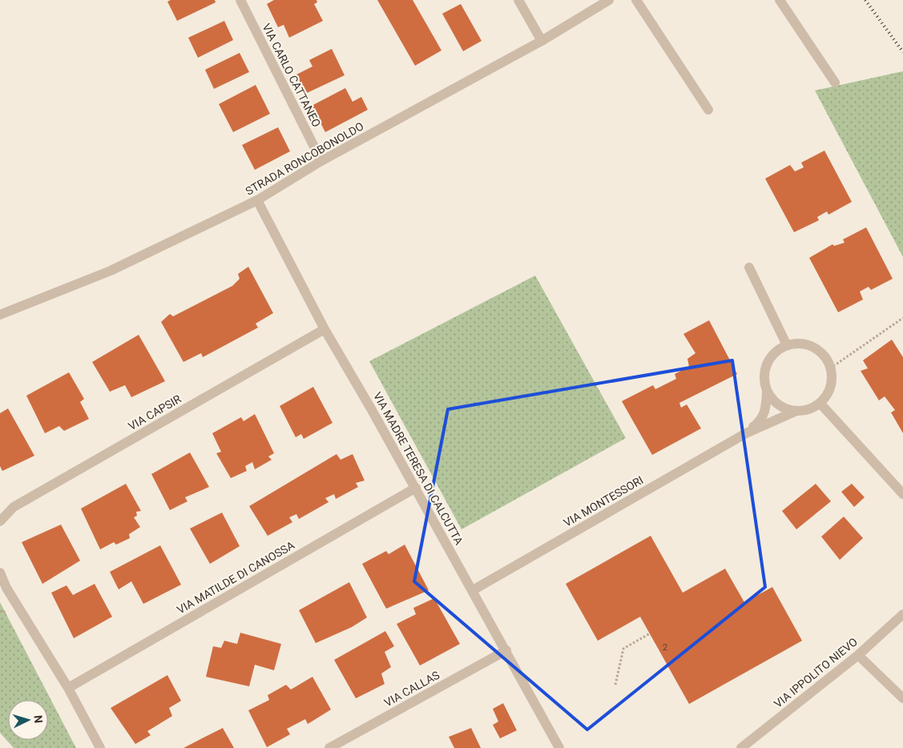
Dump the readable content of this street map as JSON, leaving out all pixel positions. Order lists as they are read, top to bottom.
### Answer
{
  "streets": {
    "street": [
      "VIA CARLO CATTANEO",
      "STRADA RONCOBONOLDO",
      "VIA CAPSIR",
      "VIA MADRE TERESA DI CALCUTTA",
      "VIA MONTESSORI",
      "VIA MATILDE DI CANOSSA",
      "VIA IPPOLITO NIEVO",
      "VIA CALLAS"
    ]
  },
  "crossings": [
    ["VIA CARLO CATTANEO", "STRADA RONCOBONOLDO"],
    ["STRADA RONCOBONOLDO", "VIA MADRE TERESA DI CALCUTTA"],
    ["VIA CAPSIR", "VIA MADRE TERESA DI CALCUTTA"],
    ["VIA MADRE TERESA DI CALCUTTA", "VIA MONTESSORI"],
    ["VIA MADRE TERESA DI CALCUTTA", "VIA MATILDE DI CANOSSA"],
    ["VIA MADRE TERESA DI CALCUTTA", "VIA CALLAS"]
  ],
  "house_numbers": ["2"],
  "north": "right"
}
